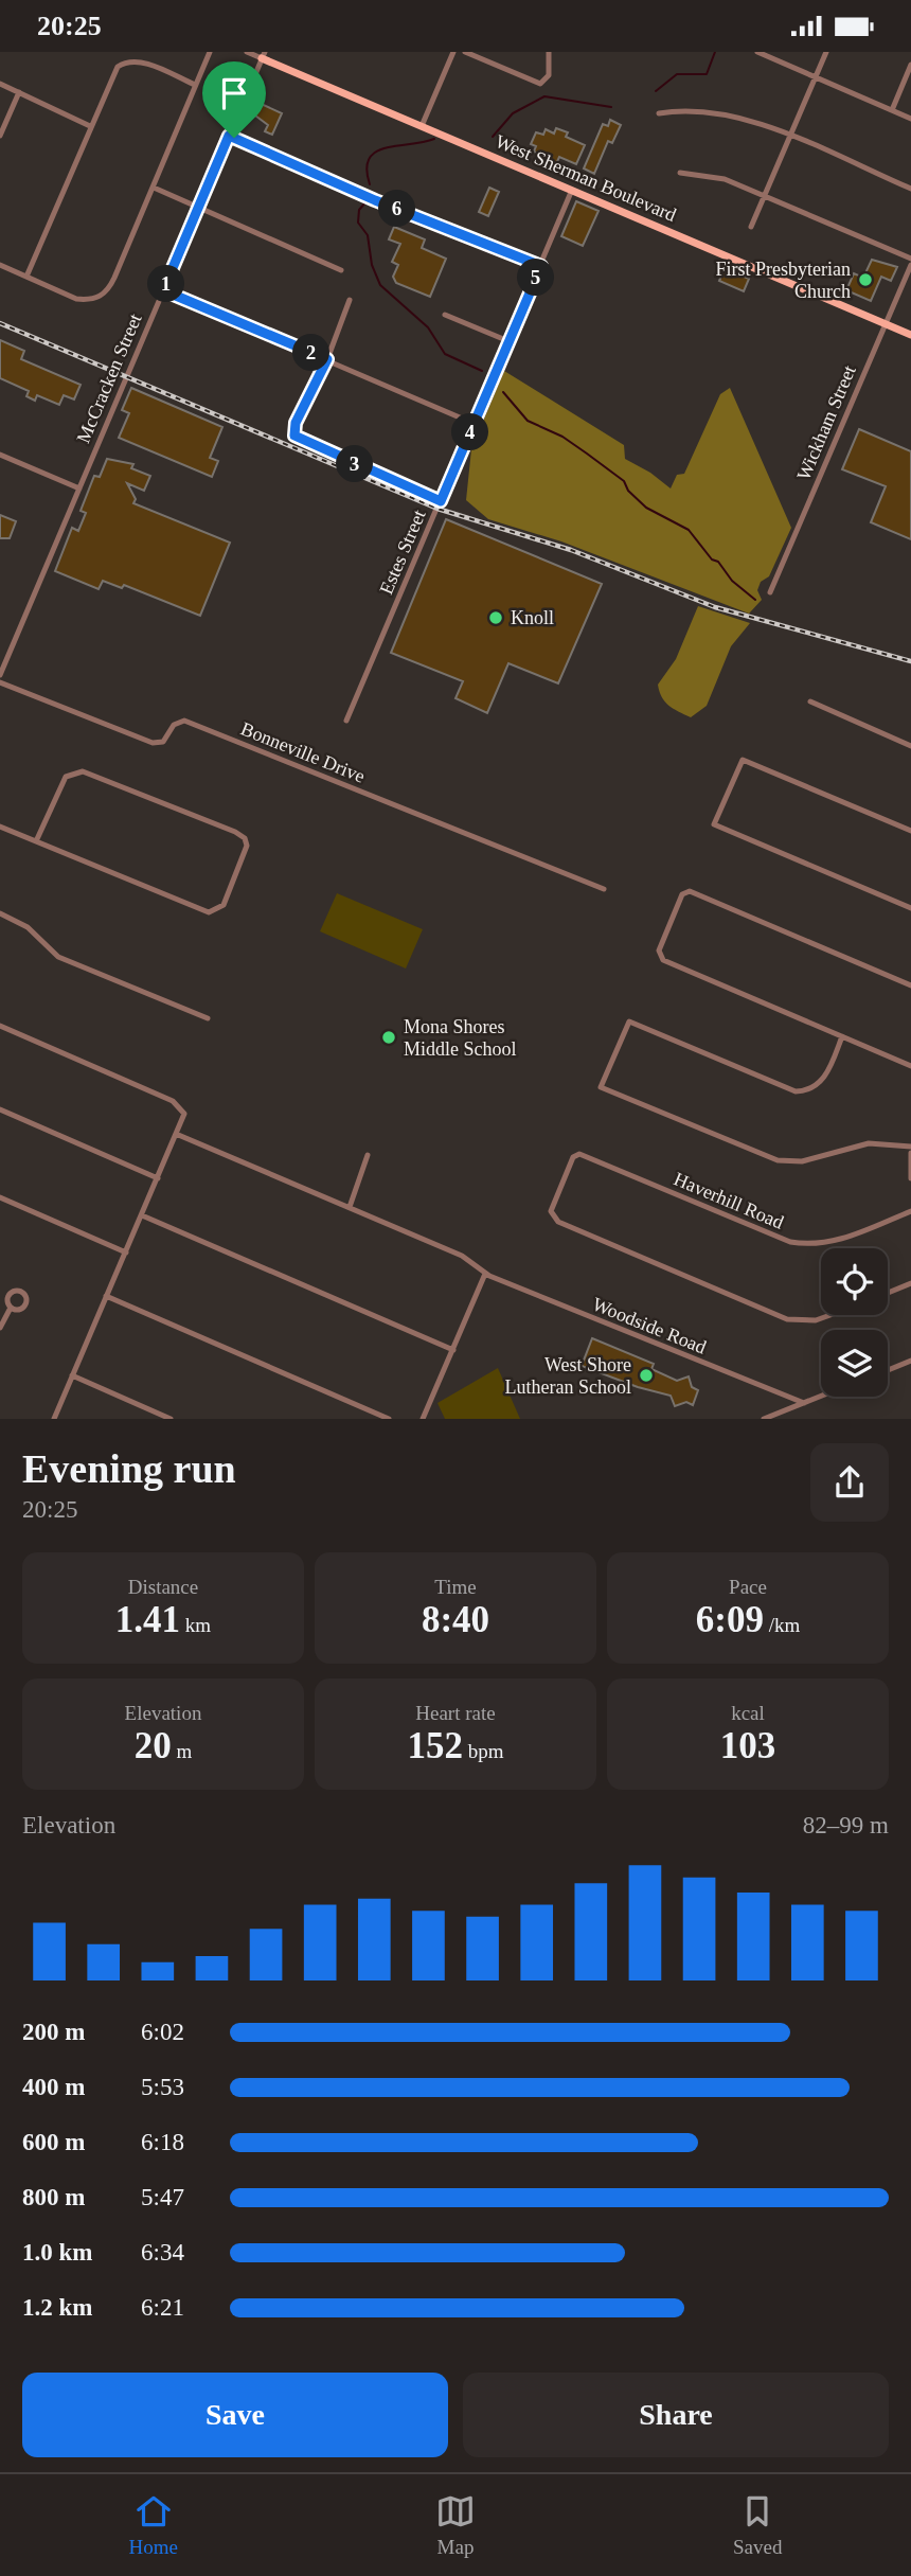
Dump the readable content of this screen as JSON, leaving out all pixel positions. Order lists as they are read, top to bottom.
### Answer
{
  "streets": {
    "main road": ["West Sherman Boulevard"],
    "street": [
      "McCracken Street",
      "Wickham Street",
      "Estes Street",
      "Bonneville Drive",
      "Haverhill Road",
      "Woodside Road"
    ]
  },
  "crossings": [
    ["West Sherman Boulevard", "McCracken Street"],
    ["West Sherman Boulevard", "Wickham Street"],
    ["West Sherman Boulevard", "Estes Street"]
  ],
  "places": [
    "First Presbyterian Church",
    "Knoll",
    "Mona Shores Middle School",
    "West Shore Lutheran School"
  ],
  "page": {
    "status": "20:25",
    "pins": [
      "6",
      "5",
      "1",
      "2",
      "4",
      "3"
    ],
    "heading": ["Evening run", "20:25"],
    "stats": [
      ["Distance", "1.41 km"],
      ["Time", "8:40"],
      ["Pace", "6:09 /km"],
      ["Elevation", "20 m"],
      ["Heart rate", "152 bpm"],
      ["kcal", "103"]
    ],
    "chart": ["Elevation", "82–99 m"],
    "list": [
      {
        "name": "200 m",
        "note": "6:02"
      },
      {
        "name": "400 m",
        "note": "5:53"
      },
      {
        "name": "600 m",
        "note": "6:18"
      },
      {
        "name": "800 m",
        "note": "5:47"
      },
      {
        "name": "1.0 km",
        "note": "6:34"
      },
      {
        "name": "1.2 km",
        "note": "6:21"
      }
    ],
    "buttons": ["Save", "Share"],
    "tabs": ["Home", "Map", "Saved"]
  }
}
